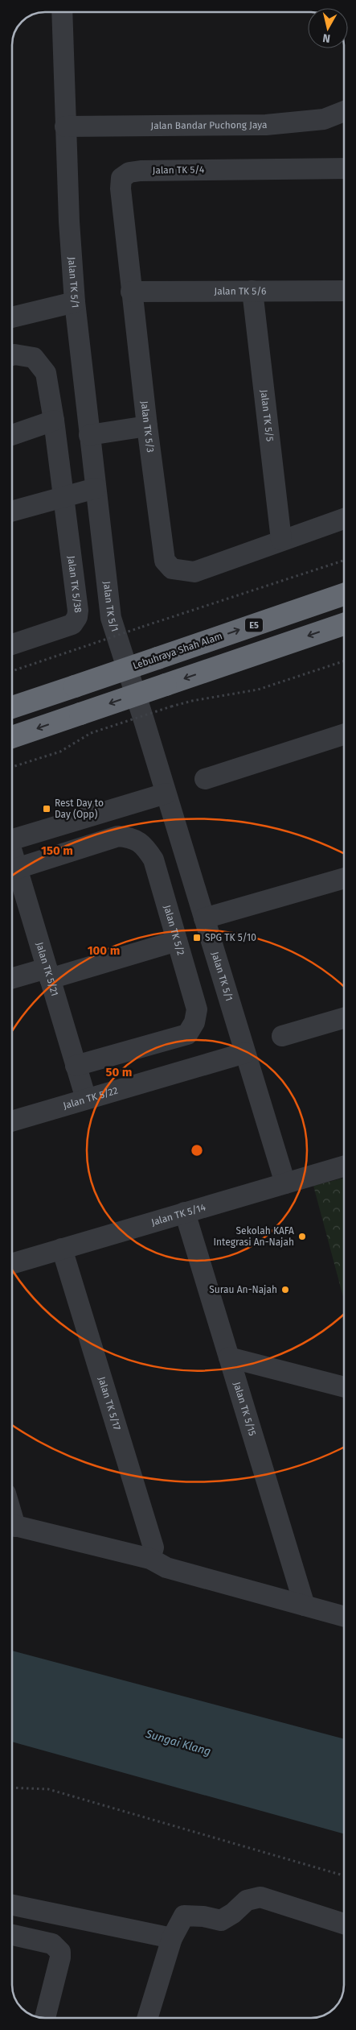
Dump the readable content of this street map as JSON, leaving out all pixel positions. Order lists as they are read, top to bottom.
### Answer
{
  "streets": {
    "highway": ["E5", "Lebuhraya Shah Alam"],
    "street": [
      "Jalan Bandar Puchong Jaya",
      "Jalan TK 5/4",
      "Jalan TK 5/1",
      "Jalan TK 5/6",
      "Jalan TK 5/5",
      "Jalan TK 5/3",
      "Jalan TK 5/38",
      "Jalan TK 5/2",
      "Jalan TK 5/21",
      "Jalan TK 5/22",
      "Jalan TK 5/14",
      "Jalan TK 5/17",
      "Jalan TK 5/15"
    ]
  },
  "crossings": [
    ["Jalan Bandar Puchong Jaya", "Jalan TK 5/1"],
    ["Jalan TK 5/4", "Jalan TK 5/6"],
    ["Jalan TK 5/4", "Jalan TK 5/3"],
    ["Jalan TK 5/1", "Jalan TK 5/22"],
    ["Jalan TK 5/1", "Jalan TK 5/14"],
    ["Jalan TK 5/6", "Jalan TK 5/5"],
    ["Jalan TK 5/6", "Jalan TK 5/3"],
    ["Jalan TK 5/5", "Jalan TK 5/3"],
    ["Jalan TK 5/2", "Jalan TK 5/21"],
    ["Jalan TK 5/21", "Jalan TK 5/22"],
    ["Jalan TK 5/14", "Jalan TK 5/17"],
    ["Jalan TK 5/14", "Jalan TK 5/15"]
  ],
  "water": ["Sungai Klang"],
  "places": {
    "transit": ["Rest Day to Day (Opp)", "SPG TK 5/10"],
    "other": ["Sekolah KAFA Integrasi An-Najah", "Surau An-Najah"]
  },
  "north": "bottom",
  "rings": ["150 m", "100 m", "50 m"]
}
